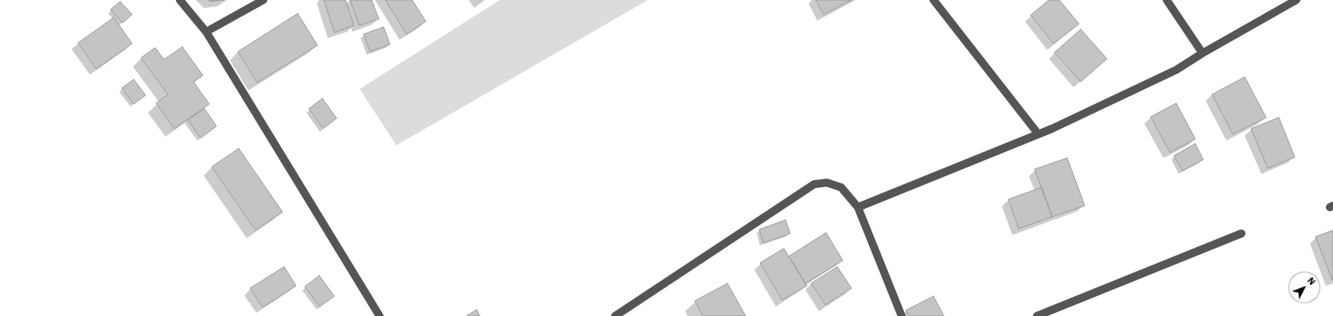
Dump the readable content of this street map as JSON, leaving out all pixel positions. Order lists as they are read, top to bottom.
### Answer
{
  "north": "top right"
}
